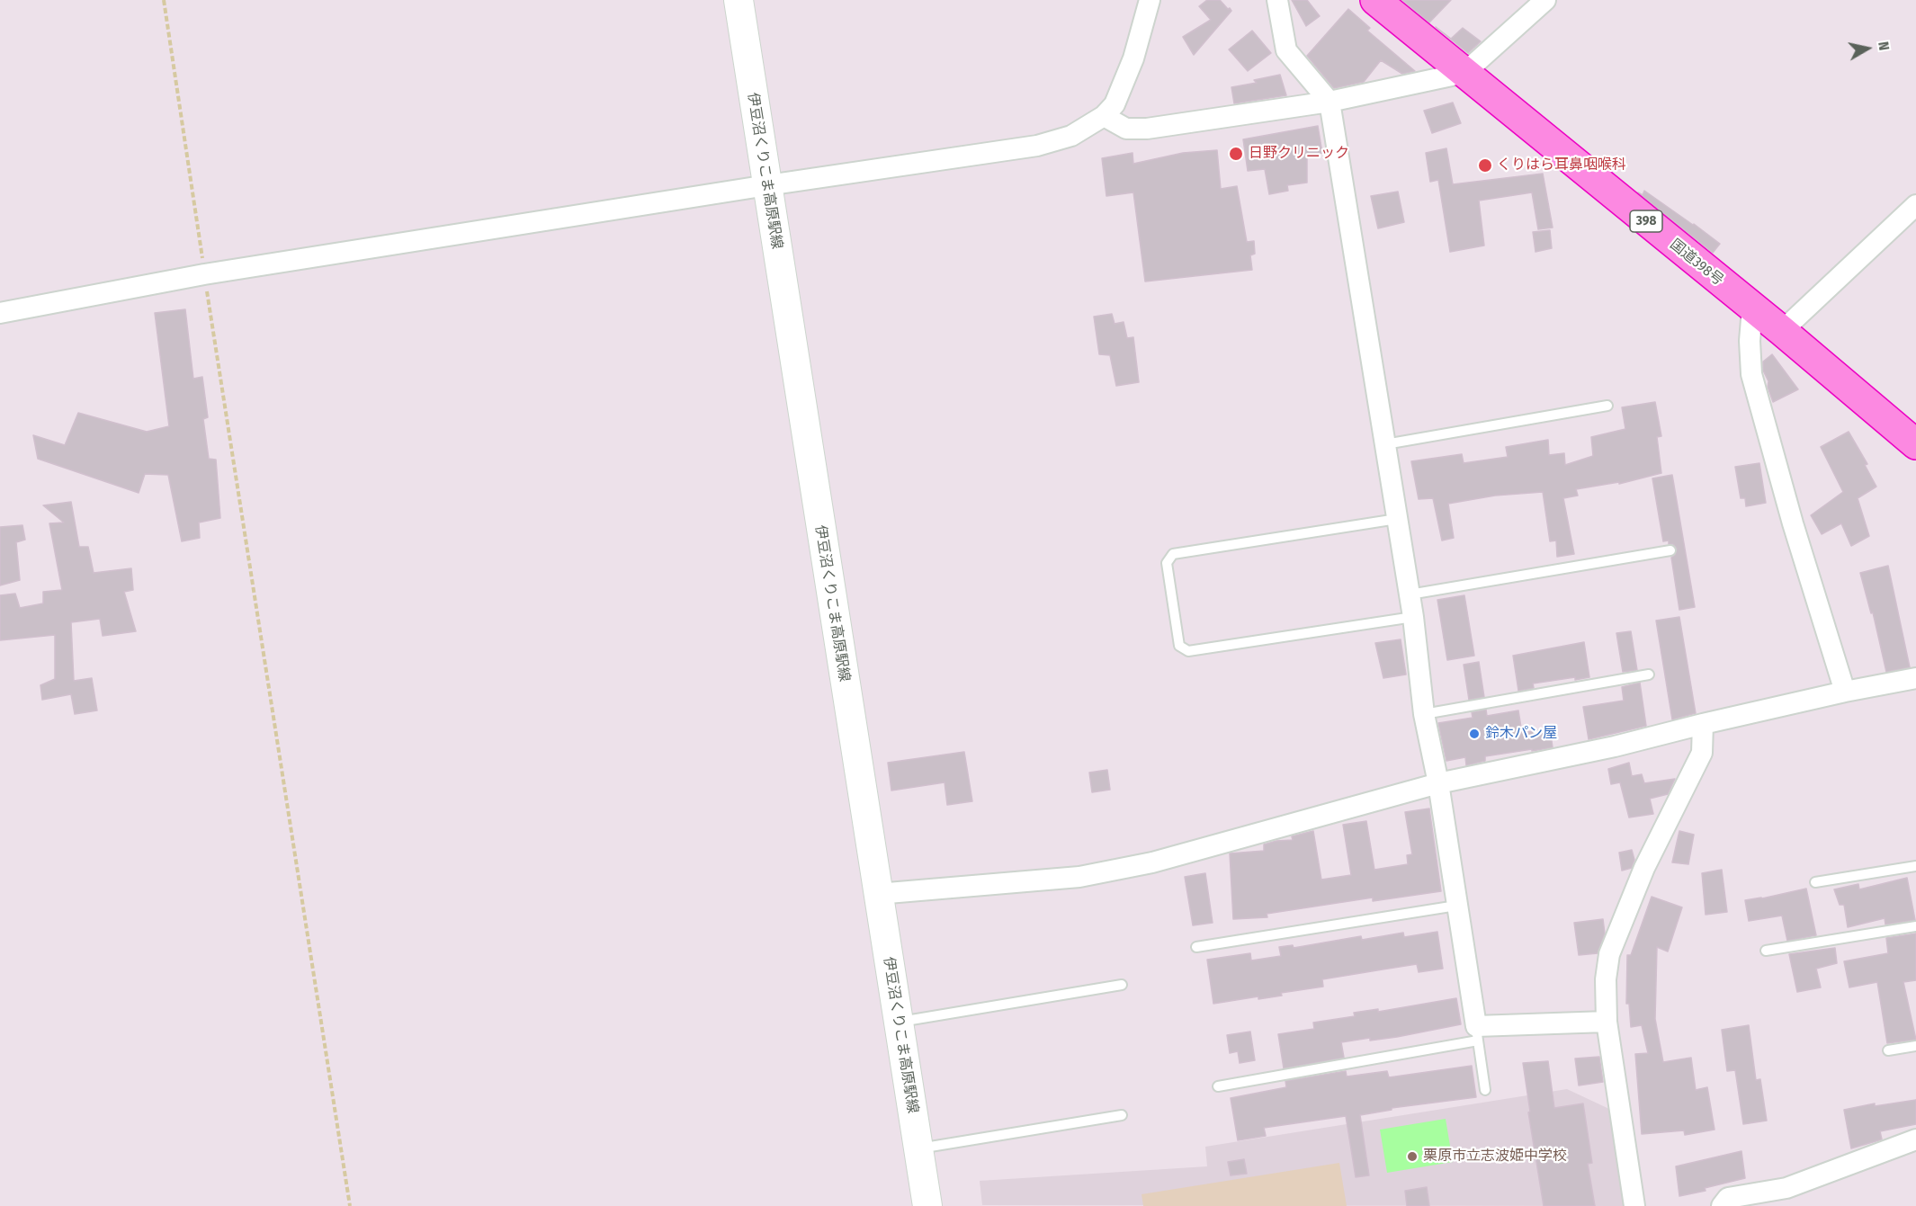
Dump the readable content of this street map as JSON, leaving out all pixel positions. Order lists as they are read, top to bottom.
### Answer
{
  "streets": {
    "highway": ["398", "国道398号"],
    "main road": ["伊豆沼くりこま高原駅線"]
  },
  "places": [
    "日野クリニック",
    "くりはら耳鼻咽喉科",
    "鈴木パン屋",
    "栗原市立志波姫中学校"
  ],
  "north": "right"
}
